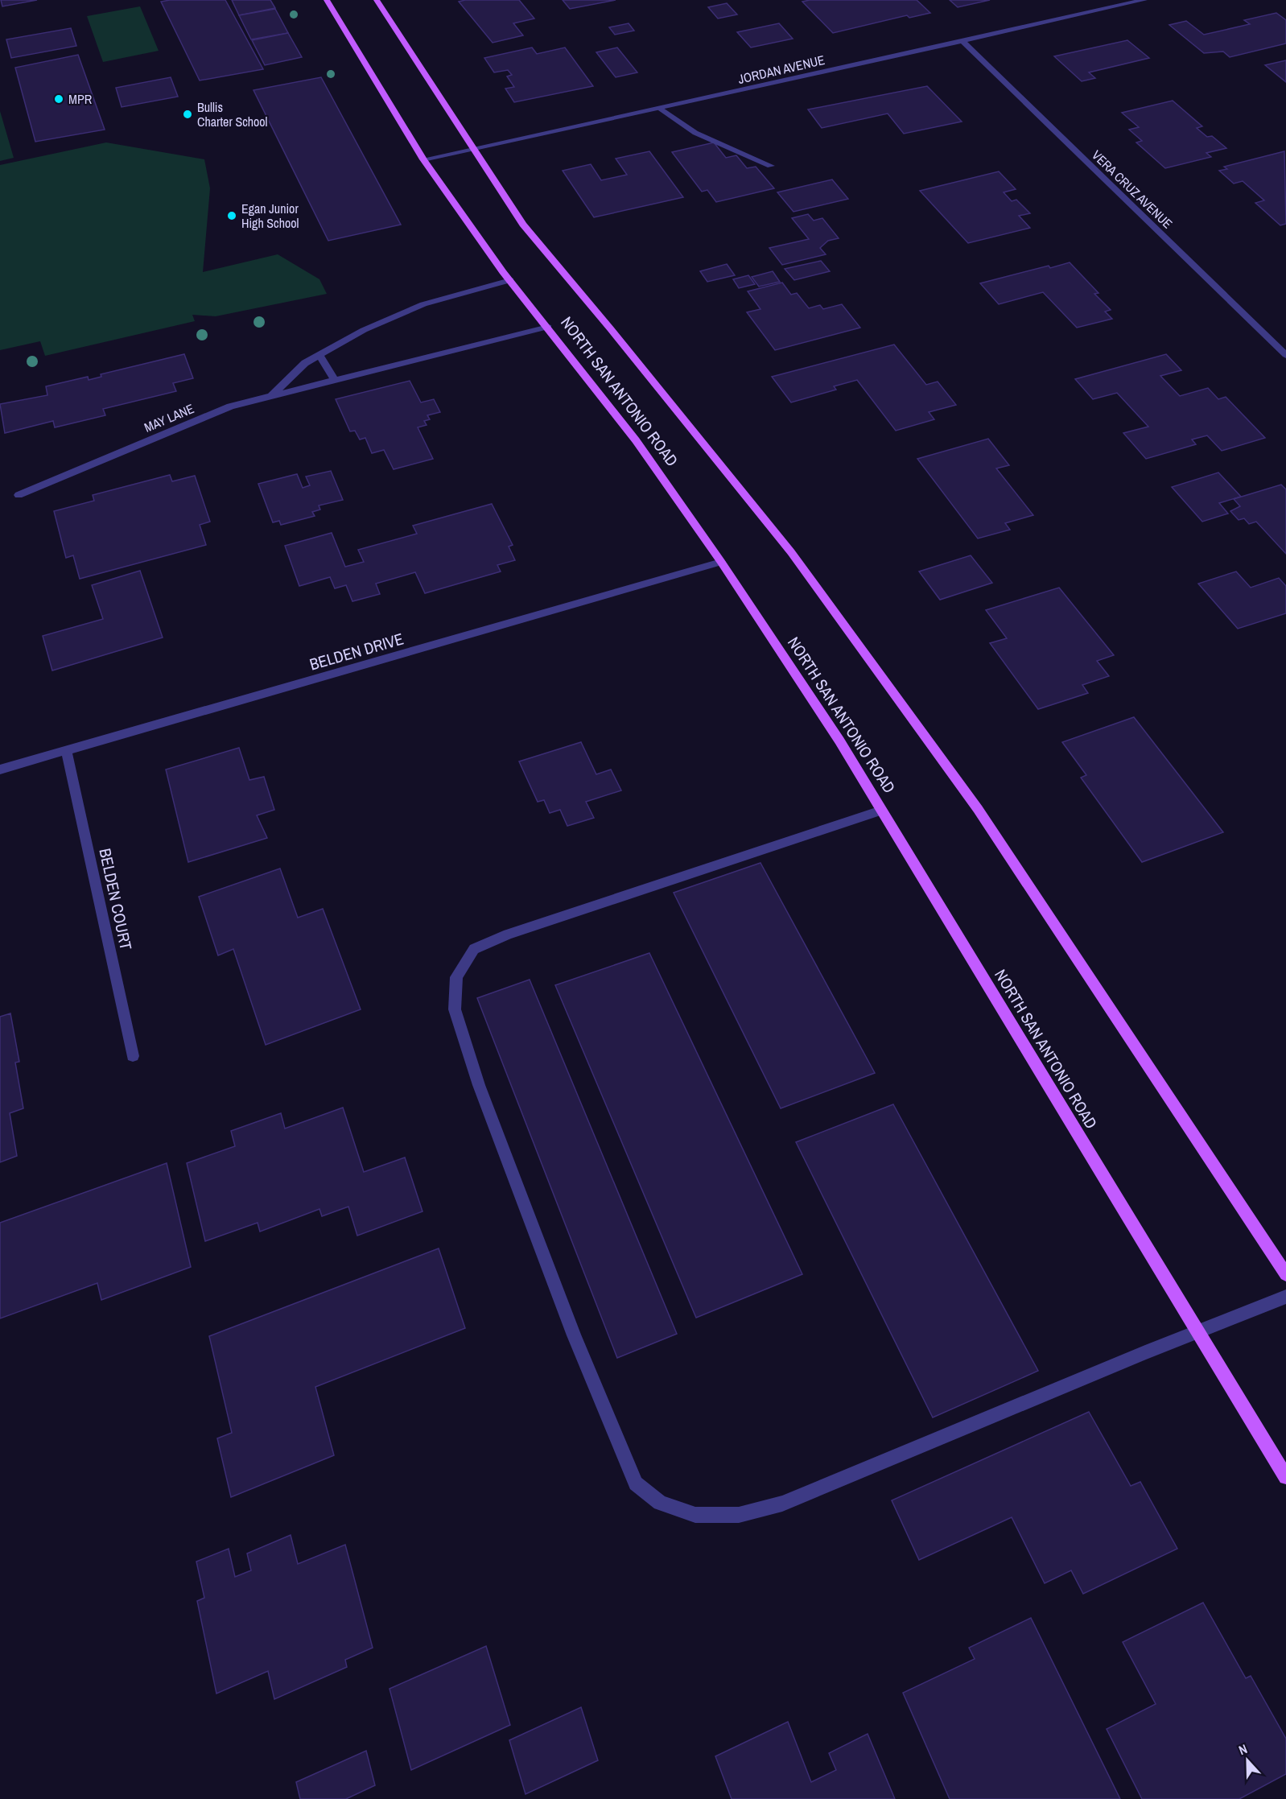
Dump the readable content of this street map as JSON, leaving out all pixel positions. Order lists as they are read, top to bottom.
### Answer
{
  "streets": {
    "main road": ["NORTH SAN ANTONIO ROAD"],
    "street": [
      "JORDAN AVENUE",
      "VERA CRUZ AVENUE",
      "MAY LANE",
      "BELDEN DRIVE",
      "BELDEN COURT"
    ]
  },
  "crossings": [
    ["JORDAN AVENUE", "VERA CRUZ AVENUE"],
    ["JORDAN AVENUE", "NORTH SAN ANTONIO ROAD"],
    ["NORTH SAN ANTONIO ROAD", "MAY LANE"],
    ["NORTH SAN ANTONIO ROAD", "BELDEN DRIVE"],
    ["BELDEN DRIVE", "BELDEN COURT"]
  ],
  "places": ["MPR", "Bullis Charter School", "Egan Junior High School"],
  "north": "top"
}
